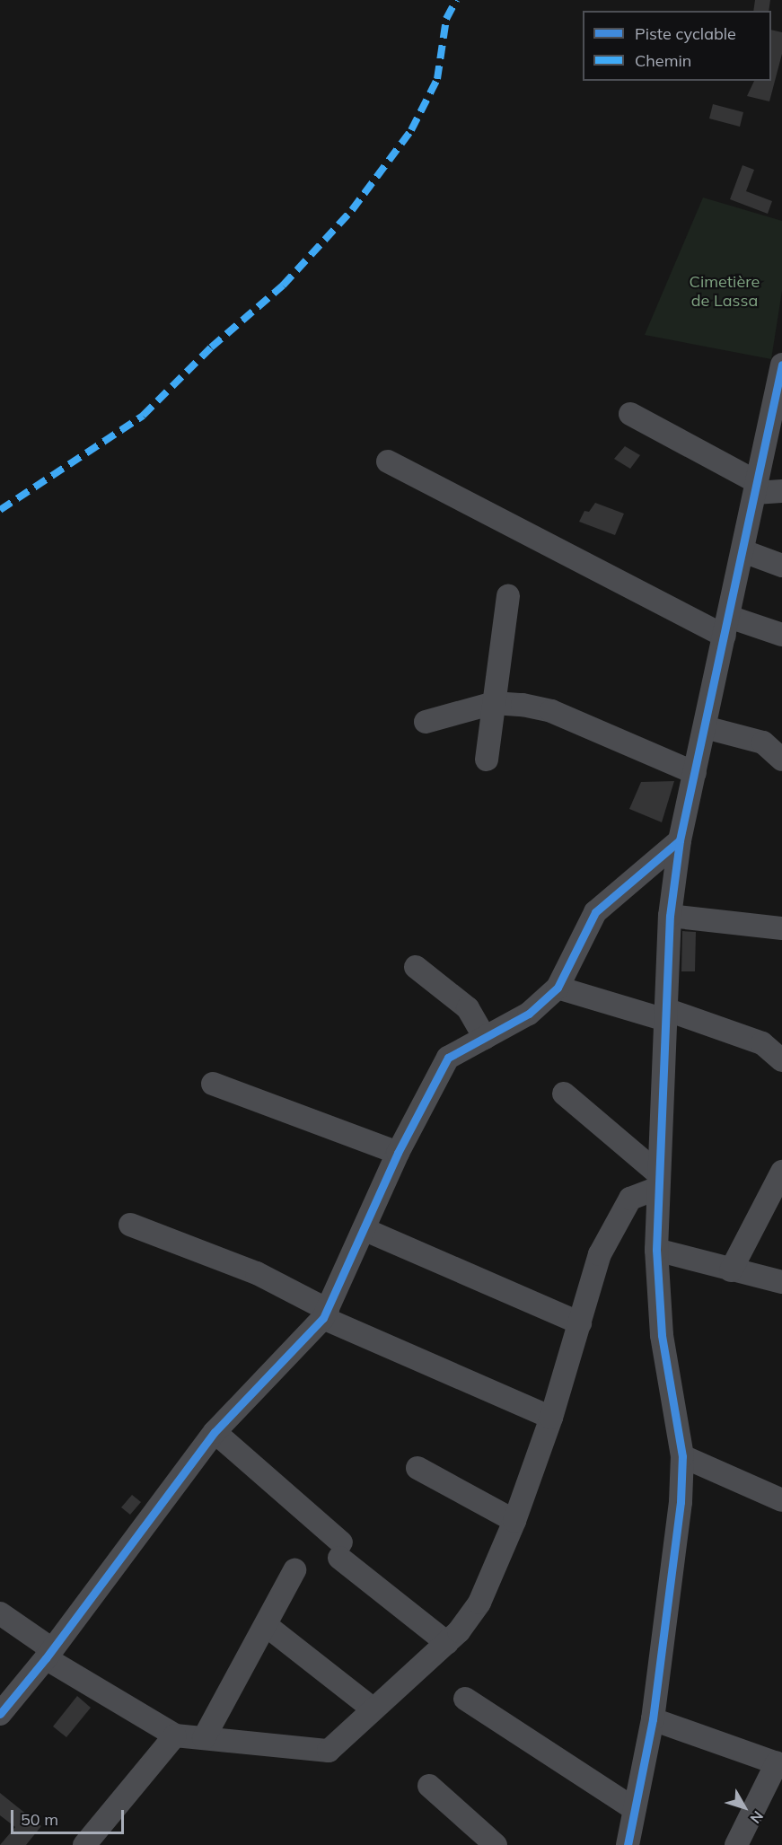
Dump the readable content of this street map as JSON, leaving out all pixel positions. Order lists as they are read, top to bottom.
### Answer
{
  "parks": ["Cimetière de Lassa"],
  "legend": ["Piste cyclable", "Chemin"],
  "scale_bar": "50 m",
  "north": "bottom right"
}
